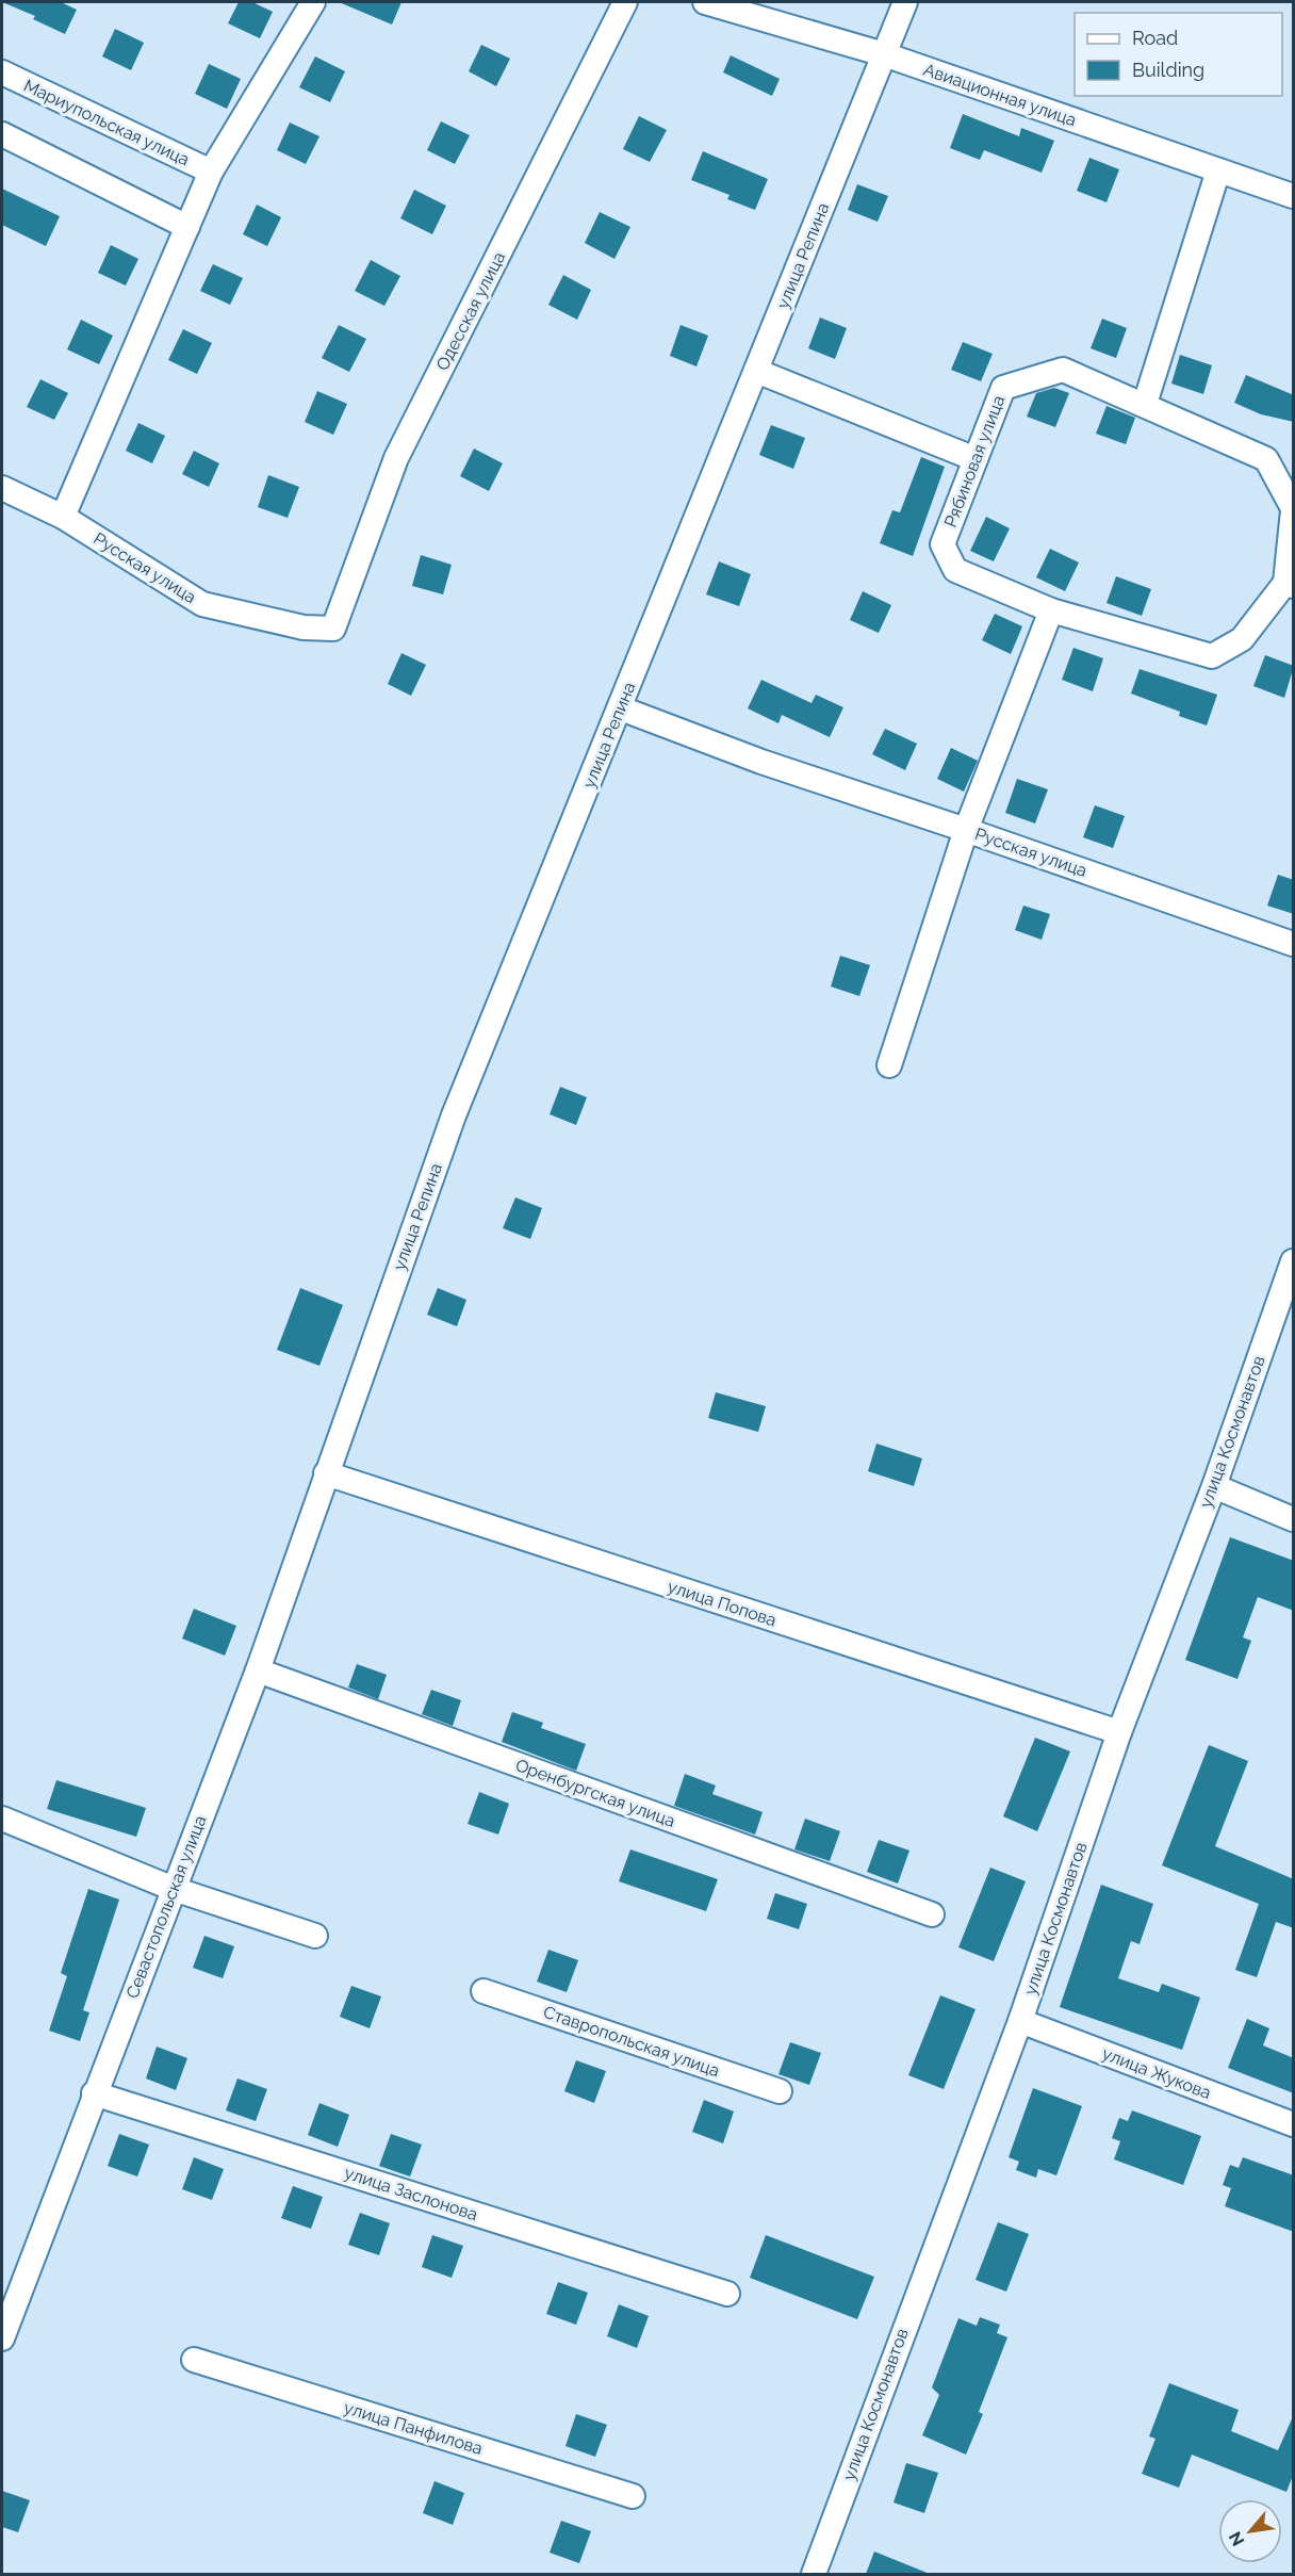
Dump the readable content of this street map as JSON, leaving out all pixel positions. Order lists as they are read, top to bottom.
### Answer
{
  "streets": {
    "street": [
      "Авиационная улица",
      "Мариупольская улица",
      "улица Репина",
      "Одесская улица",
      "Рябиновая улица",
      "Русская улица",
      "улица Космонавтов",
      "улица Попова",
      "Оренбургская улица",
      "Севастопольская улица",
      "Ставропольская улица",
      "улица Жукова",
      "улица Заслонова",
      "улица Панфилова"
    ]
  },
  "crossings": [
    ["Авиационная улица", "улица Репина"],
    ["улица Репина", "улица Попова"],
    ["улица Репина", "Севастопольская улица"],
    ["Одесская улица", "Русская улица"],
    ["улица Космонавтов", "улица Попова"],
    ["улица Космонавтов", "улица Жукова"],
    ["улица Попова", "Севастопольская улица"],
    ["Оренбургская улица", "Севастопольская улица"],
    ["Севастопольская улица", "улица Заслонова"]
  ],
  "legend": ["Road", "Building"],
  "north": "bottom left"
}
